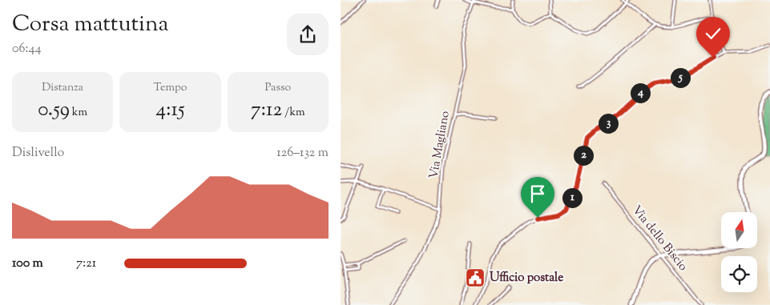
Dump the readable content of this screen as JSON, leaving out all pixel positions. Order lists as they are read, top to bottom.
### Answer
{
  "streets": {
    "street": ["Via Magliano", "Via dello Biscio"]
  },
  "places": {
    "public building": ["Ufficio postale"]
  },
  "north": "top",
  "page": {
    "heading": ["Corsa mattutina", "06:44"],
    "stats": [
      ["Distanza", "0.59 km"],
      ["Tempo", "4:15"],
      ["Passo", "7:12 /km"]
    ],
    "pins": [
      "5",
      "4",
      "3",
      "2",
      "1"
    ],
    "chart": ["Dislivello", "126–132 m"],
    "list": [
      {
        "name": "100 m",
        "note": "7:21"
      }
    ]
  }
}
